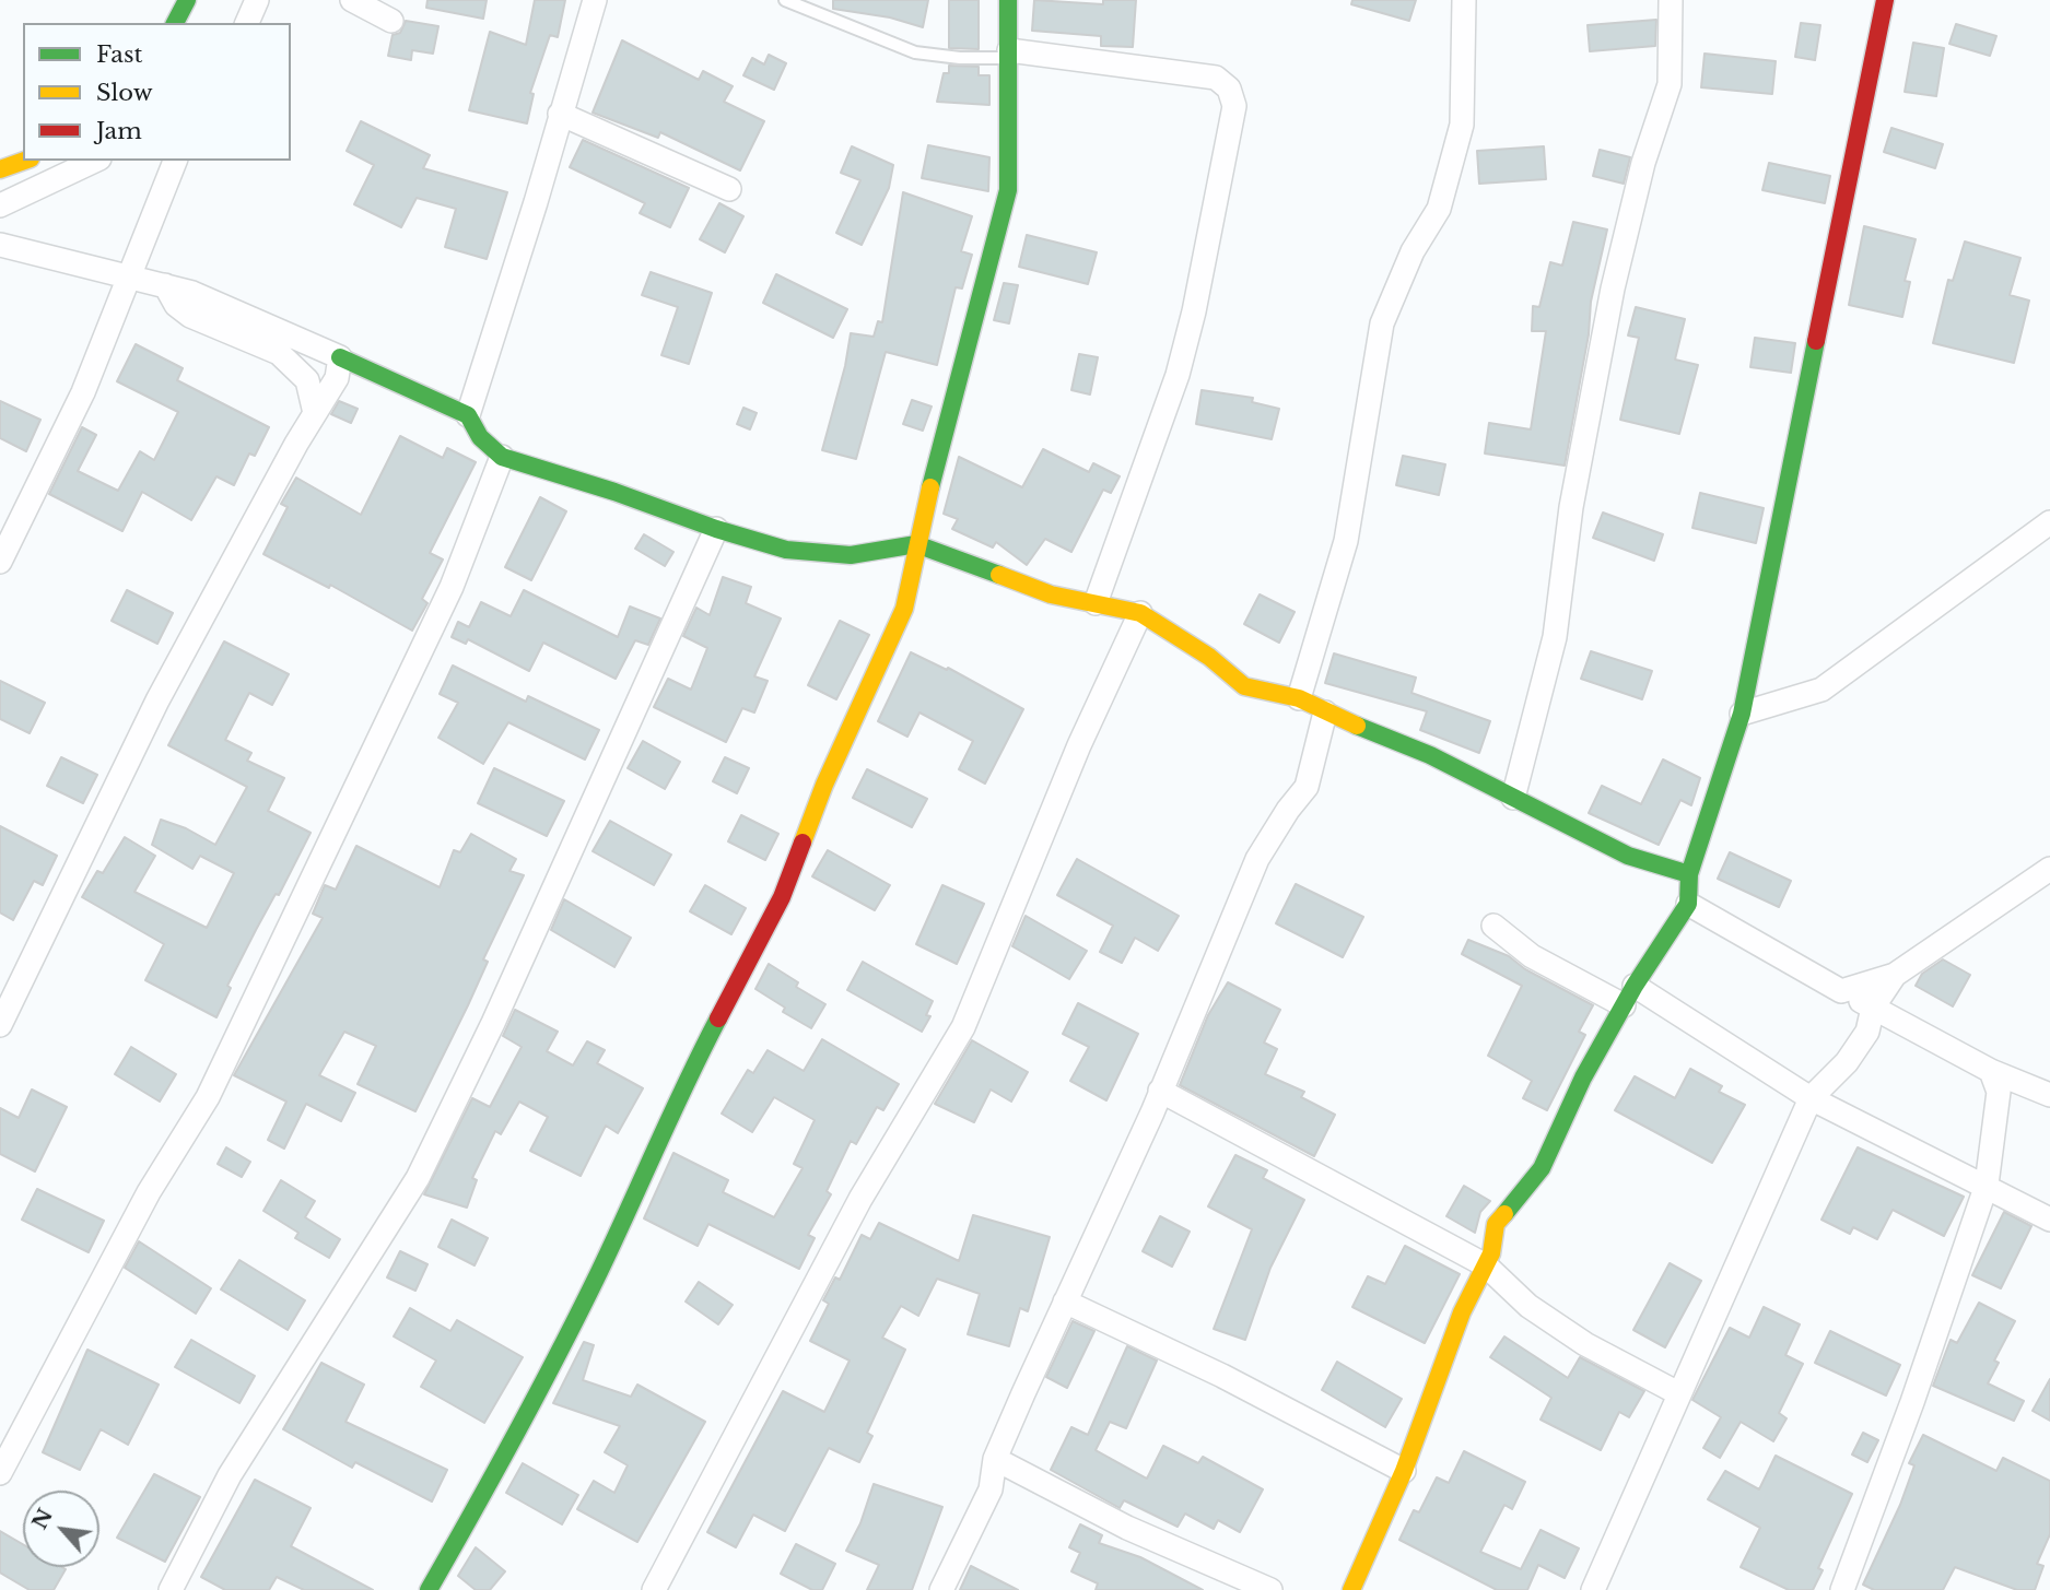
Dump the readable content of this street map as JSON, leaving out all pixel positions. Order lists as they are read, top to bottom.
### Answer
{
  "legend": ["Fast", "Slow", "Jam"],
  "north": "top left"
}
